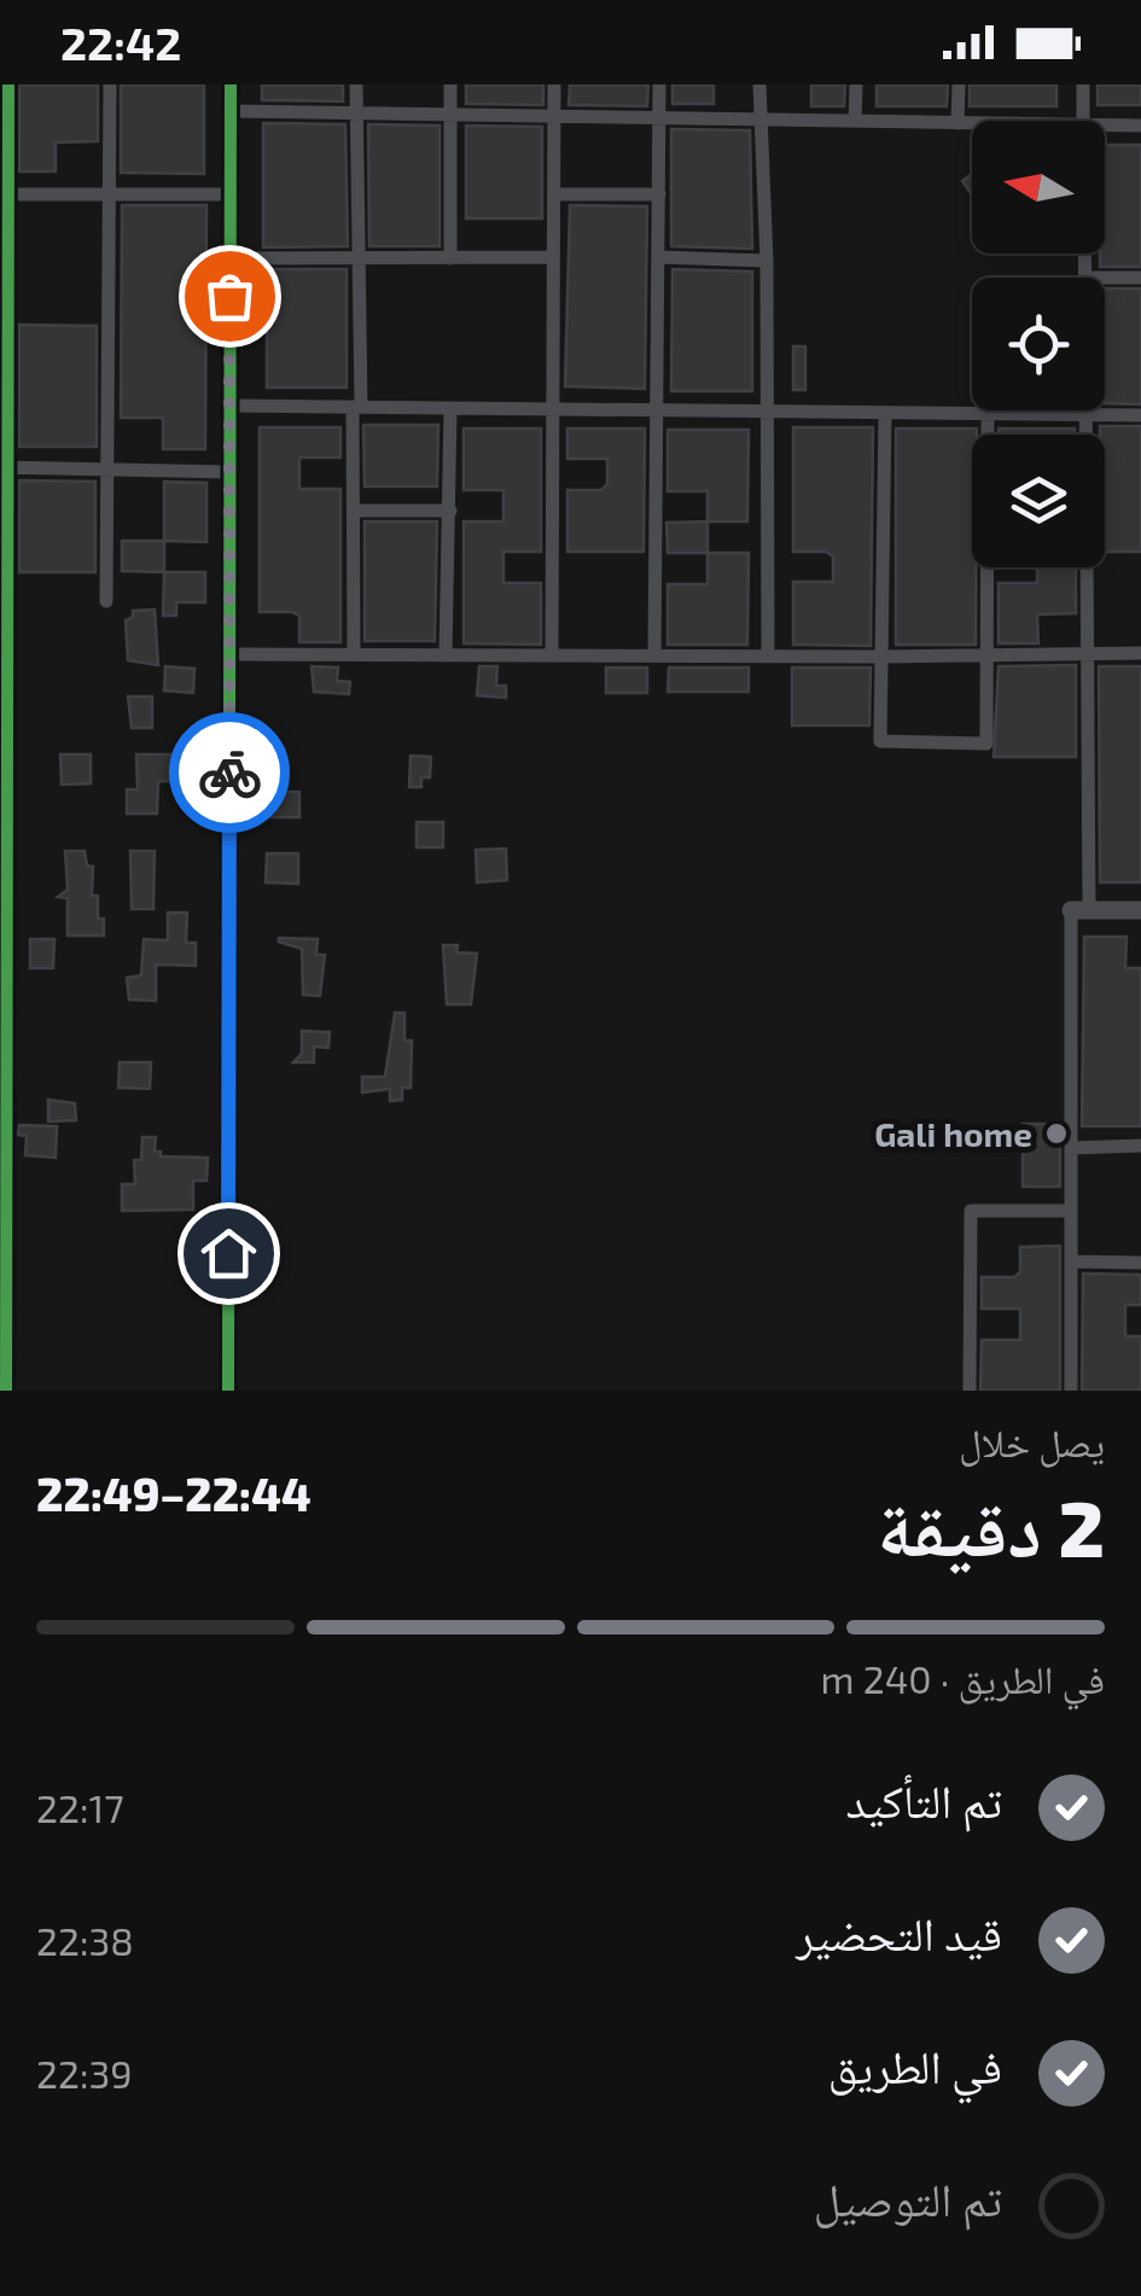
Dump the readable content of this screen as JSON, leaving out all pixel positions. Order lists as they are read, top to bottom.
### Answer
{
  "places": ["Gali home"],
  "north": "left",
  "page": {
    "status": "22:42",
    "heading": ["2 دقيقة", "يصل خلال", "22:44–22:49"],
    "bar": "في الطريق · 240 m",
    "list": [
      ["تم التأكيد", "22:17"],
      ["قيد التحضير", "22:38"],
      ["في الطريق", "22:39"],
      "تم التوصيل"
    ]
  }
}
